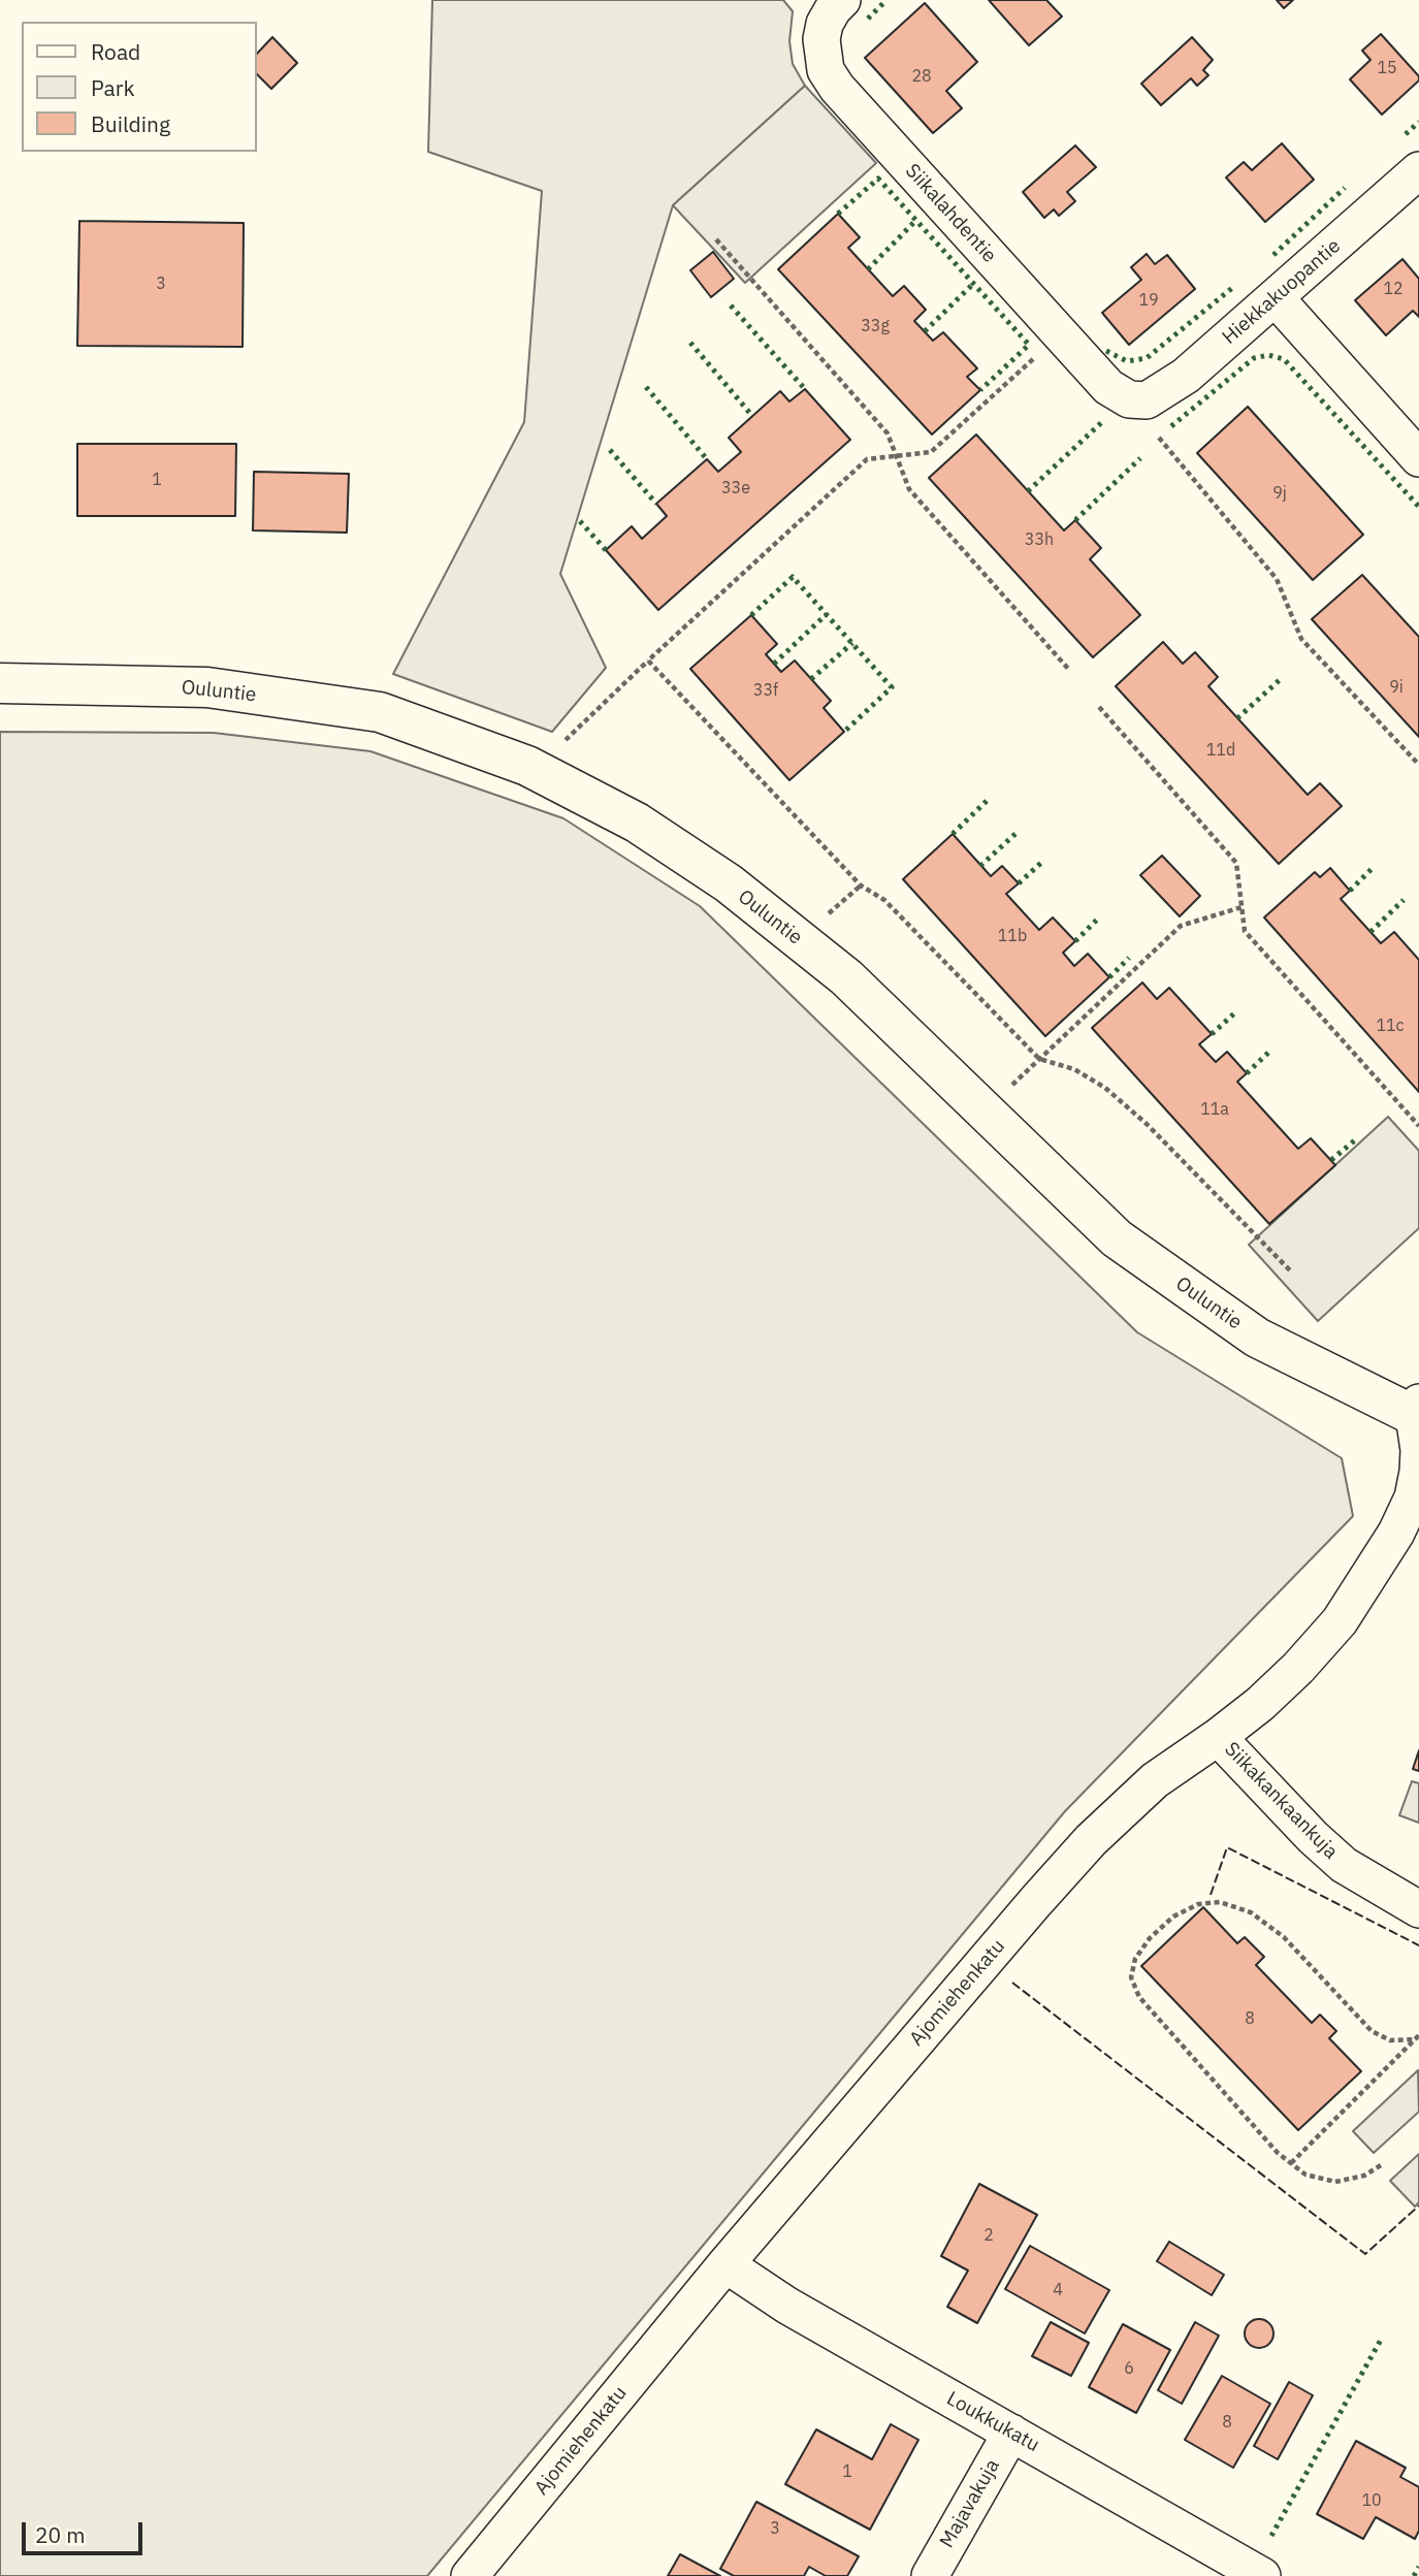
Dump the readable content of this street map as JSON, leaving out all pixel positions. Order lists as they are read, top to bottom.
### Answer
{
  "streets": {
    "street": [
      "Siikalahdentie",
      "Hiekkakuopantie",
      "Ouluntie",
      "Siikakankaankuja",
      "Ajomiehenkatu",
      "Loukkukatu",
      "Majavakuja"
    ]
  },
  "crossings": [
    ["Siikalahdentie", "Hiekkakuopantie"],
    ["Ouluntie", "Ajomiehenkatu"],
    ["Siikakankaankuja", "Ajomiehenkatu"],
    ["Ajomiehenkatu", "Loukkukatu"],
    ["Loukkukatu", "Majavakuja"]
  ],
  "house_numbers": [
    "15",
    "28",
    "3",
    "12",
    "19",
    "33g",
    "1",
    "33e",
    "9j",
    "33h",
    "9i",
    "33f",
    "11d",
    "11b",
    "11c",
    "11a",
    "8",
    "2",
    "4",
    "6",
    "8",
    "1",
    "10",
    "3"
  ],
  "legend": ["Road", "Park", "Building"],
  "scale_bar": "20 m"
}
